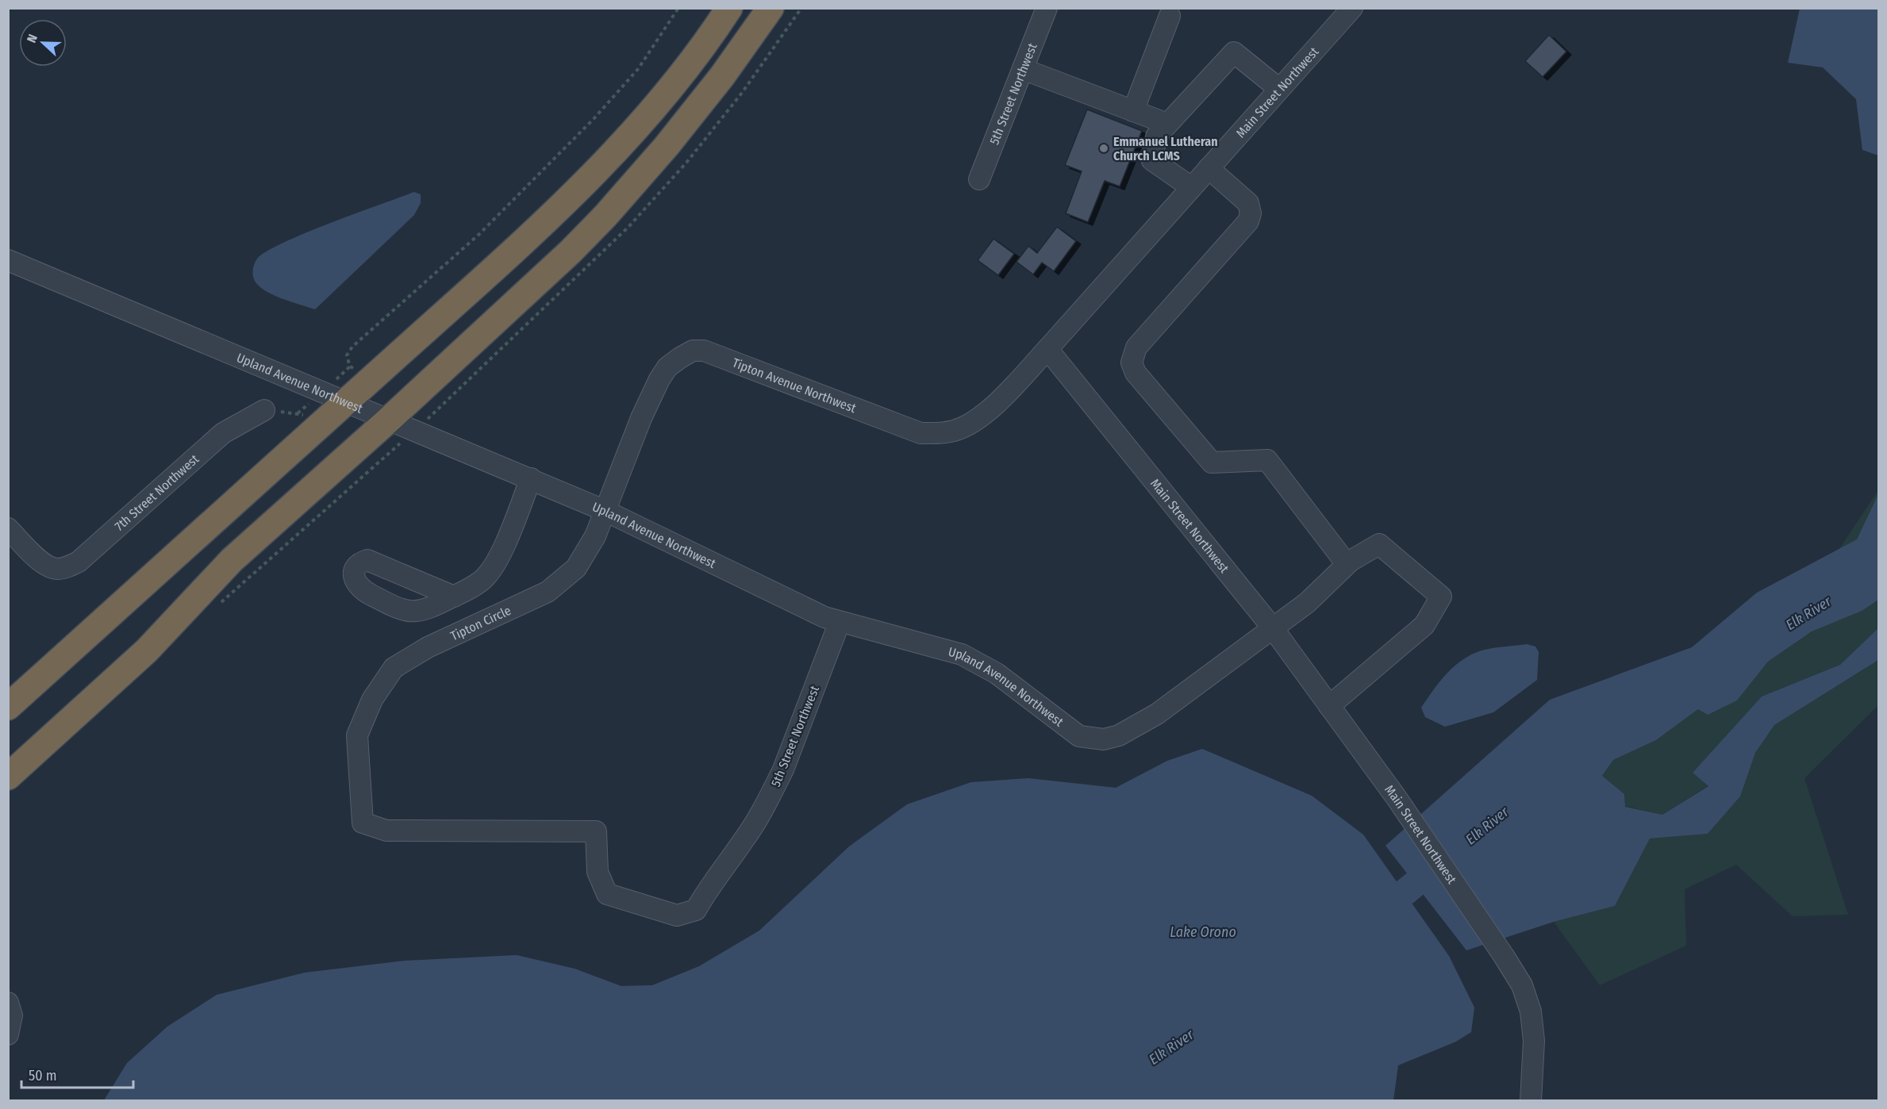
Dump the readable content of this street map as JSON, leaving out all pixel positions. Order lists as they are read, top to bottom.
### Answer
{
  "streets": {
    "street": [
      "Main Street Northwest",
      "5th Street Northwest",
      "Upland Avenue Northwest",
      "Tipton Avenue Northwest",
      "7th Street Northwest",
      "Tipton Circle"
    ]
  },
  "crossings": [
    ["Main Street Northwest", "Upland Avenue Northwest"],
    ["Main Street Northwest", "Tipton Avenue Northwest"],
    ["5th Street Northwest", "Upland Avenue Northwest"],
    ["5th Street Northwest", "Tipton Circle"],
    ["Upland Avenue Northwest", "Tipton Avenue Northwest"],
    ["Upland Avenue Northwest", "Tipton Circle"],
    ["Tipton Avenue Northwest", "Tipton Circle"]
  ],
  "water": ["Elk River", "Lake Orono"],
  "places": ["Emmanuel Lutheran Church LCMS"],
  "scale_bar": "50 m",
  "north": "left"
}
